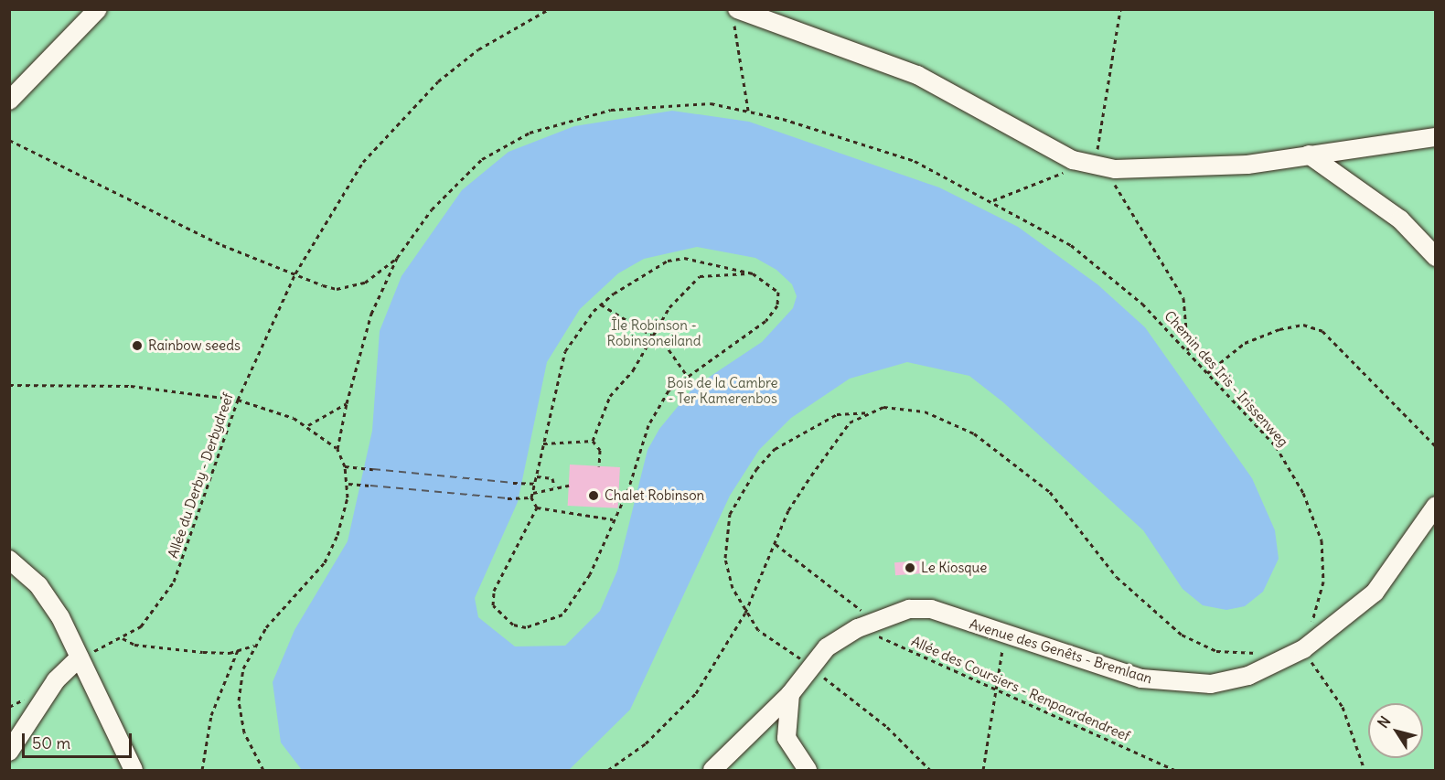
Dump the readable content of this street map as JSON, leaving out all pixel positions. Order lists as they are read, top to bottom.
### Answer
{
  "streets": {
    "street": ["Avenue des Genêts - Bremlaan"],
    "path": ["Chemin des Iris - Irissenweg", "Allée du Derby - Derbydreef", "Allée des Coursiers - Renpaardendreef"]
  },
  "crossings": [
    ["Avenue des Genêts - Bremlaan", "Allée des Coursiers - Renpaardendreef"]
  ],
  "parks": ["Île Robinson - Robinsoneiland", "Bois de la Cambre - Ter Kamerenbos"],
  "places": ["Rainbow seeds", "Chalet Robinson", "Le Kiosque"],
  "scale_bar": "50 m",
  "north": "top left"
}
